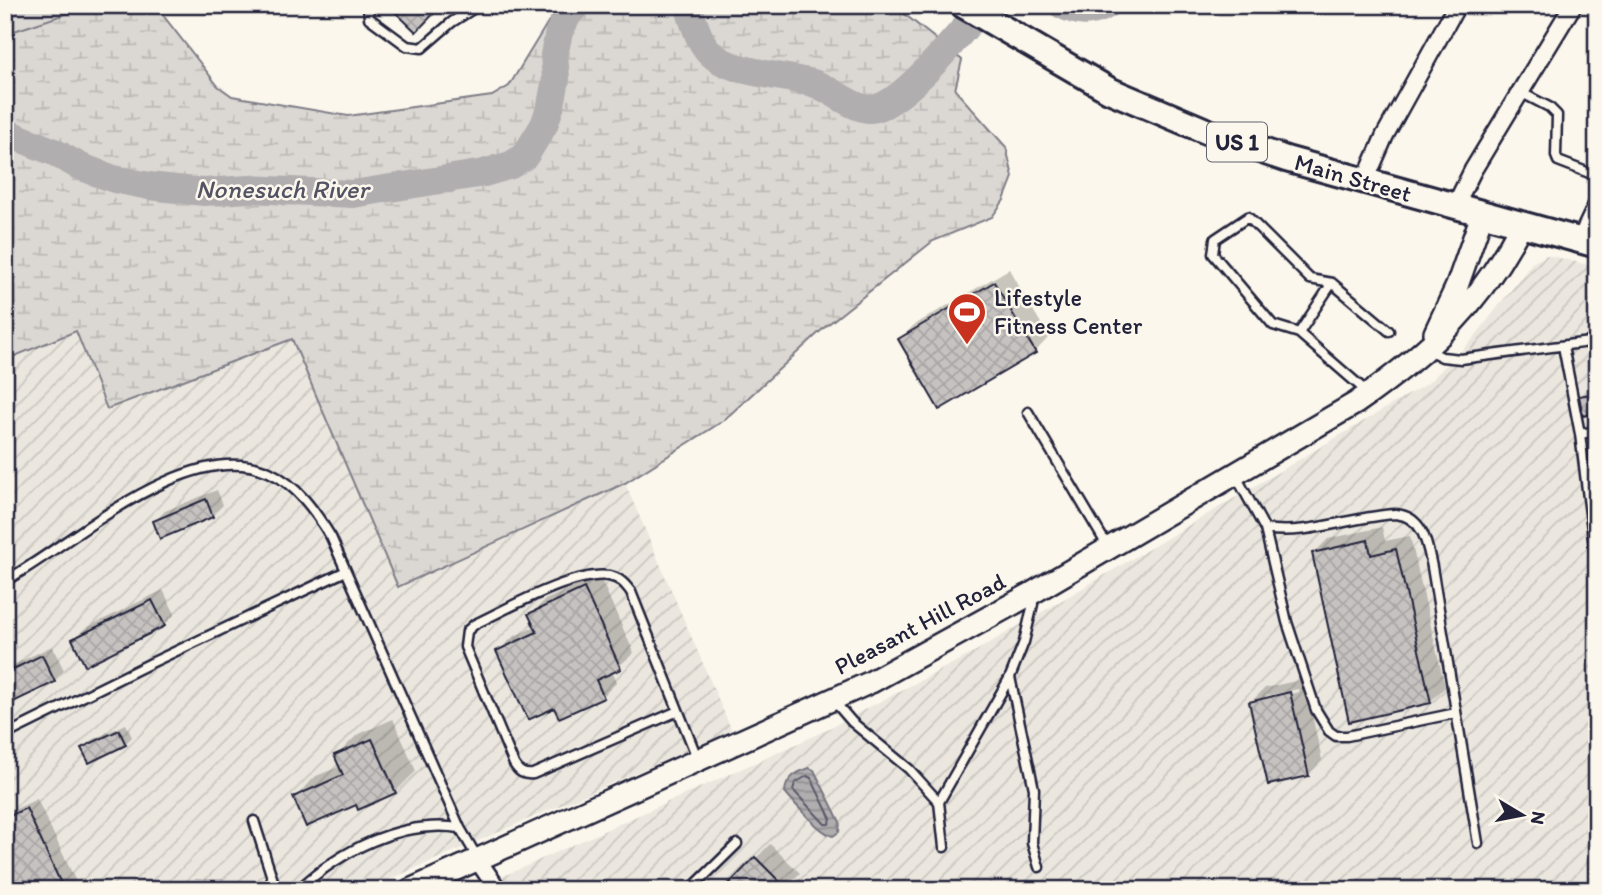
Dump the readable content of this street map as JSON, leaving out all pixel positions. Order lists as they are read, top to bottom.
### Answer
{
  "streets": {
    "main road": ["US 1", "Main Street"],
    "street": ["Pleasant Hill Road"]
  },
  "crossings": [
    ["Main Street", "Pleasant Hill Road"]
  ],
  "water": ["Nonesuch River"],
  "places": {
    "sports": ["Lifestyle Fitness Center"]
  },
  "north": "right"
}
